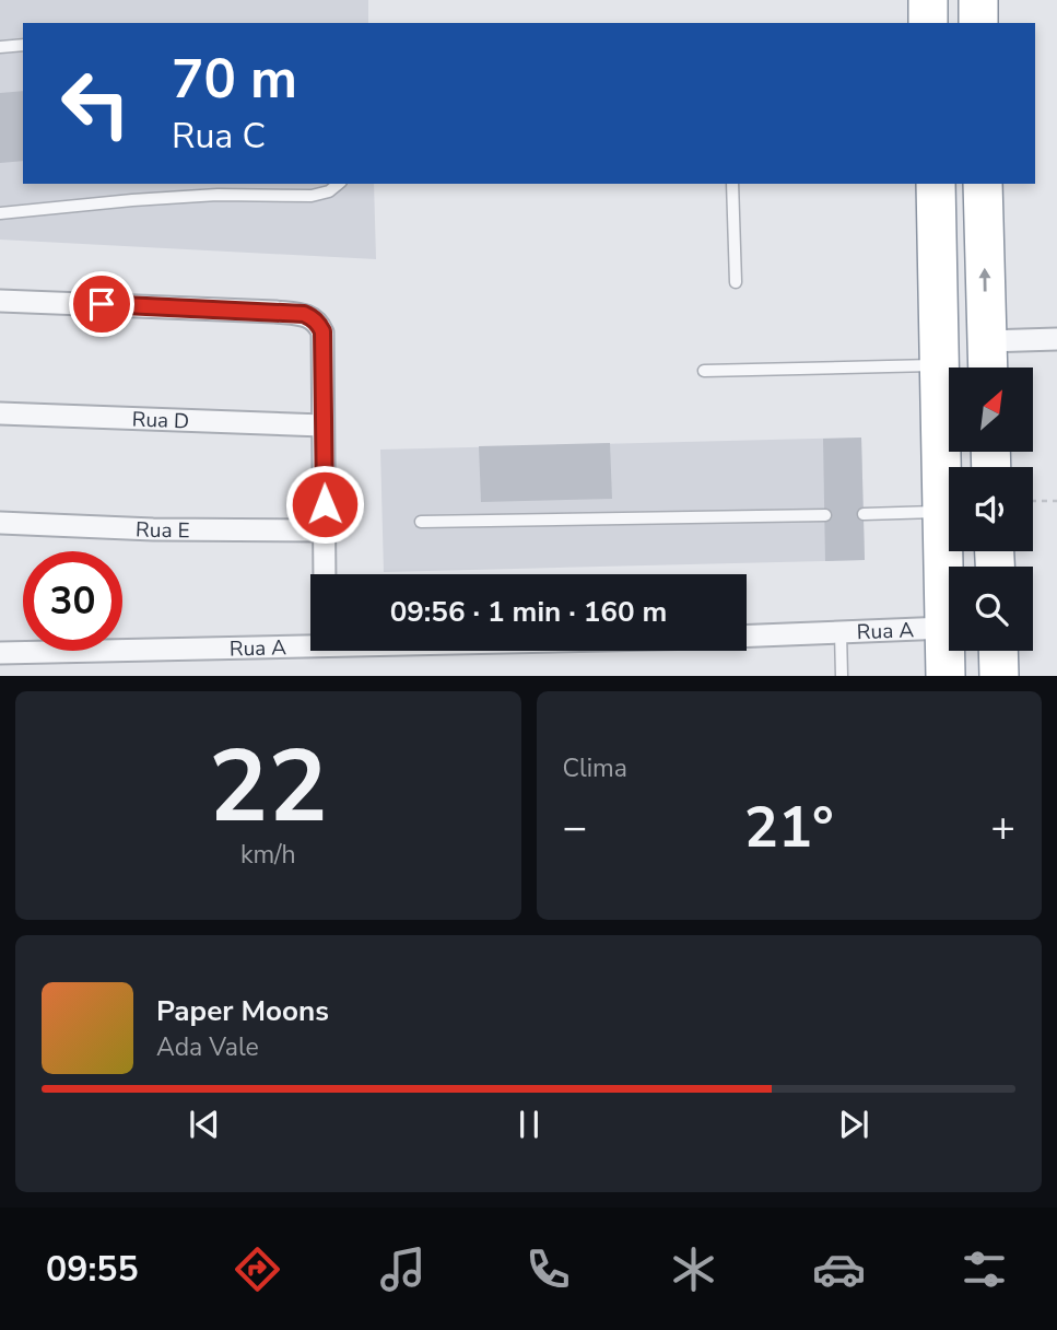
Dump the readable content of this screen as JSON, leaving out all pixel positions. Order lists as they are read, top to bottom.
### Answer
{
  "streets": {
    "street": ["Rua D", "Rua E", "Rua A"]
  },
  "north": "top right",
  "page": {
    "turn": ["70 m", "Rua C"],
    "limit": "30",
    "trip": "09:56 · 1 min · 160 m",
    "tile": [
      ["22", "km/h"],
      "Clima"
    ],
    "heat": ["−", "21°", "+"],
    "song": ["Paper Moons", "Ada Vale"],
    "tabs": "09:55"
  }
}
